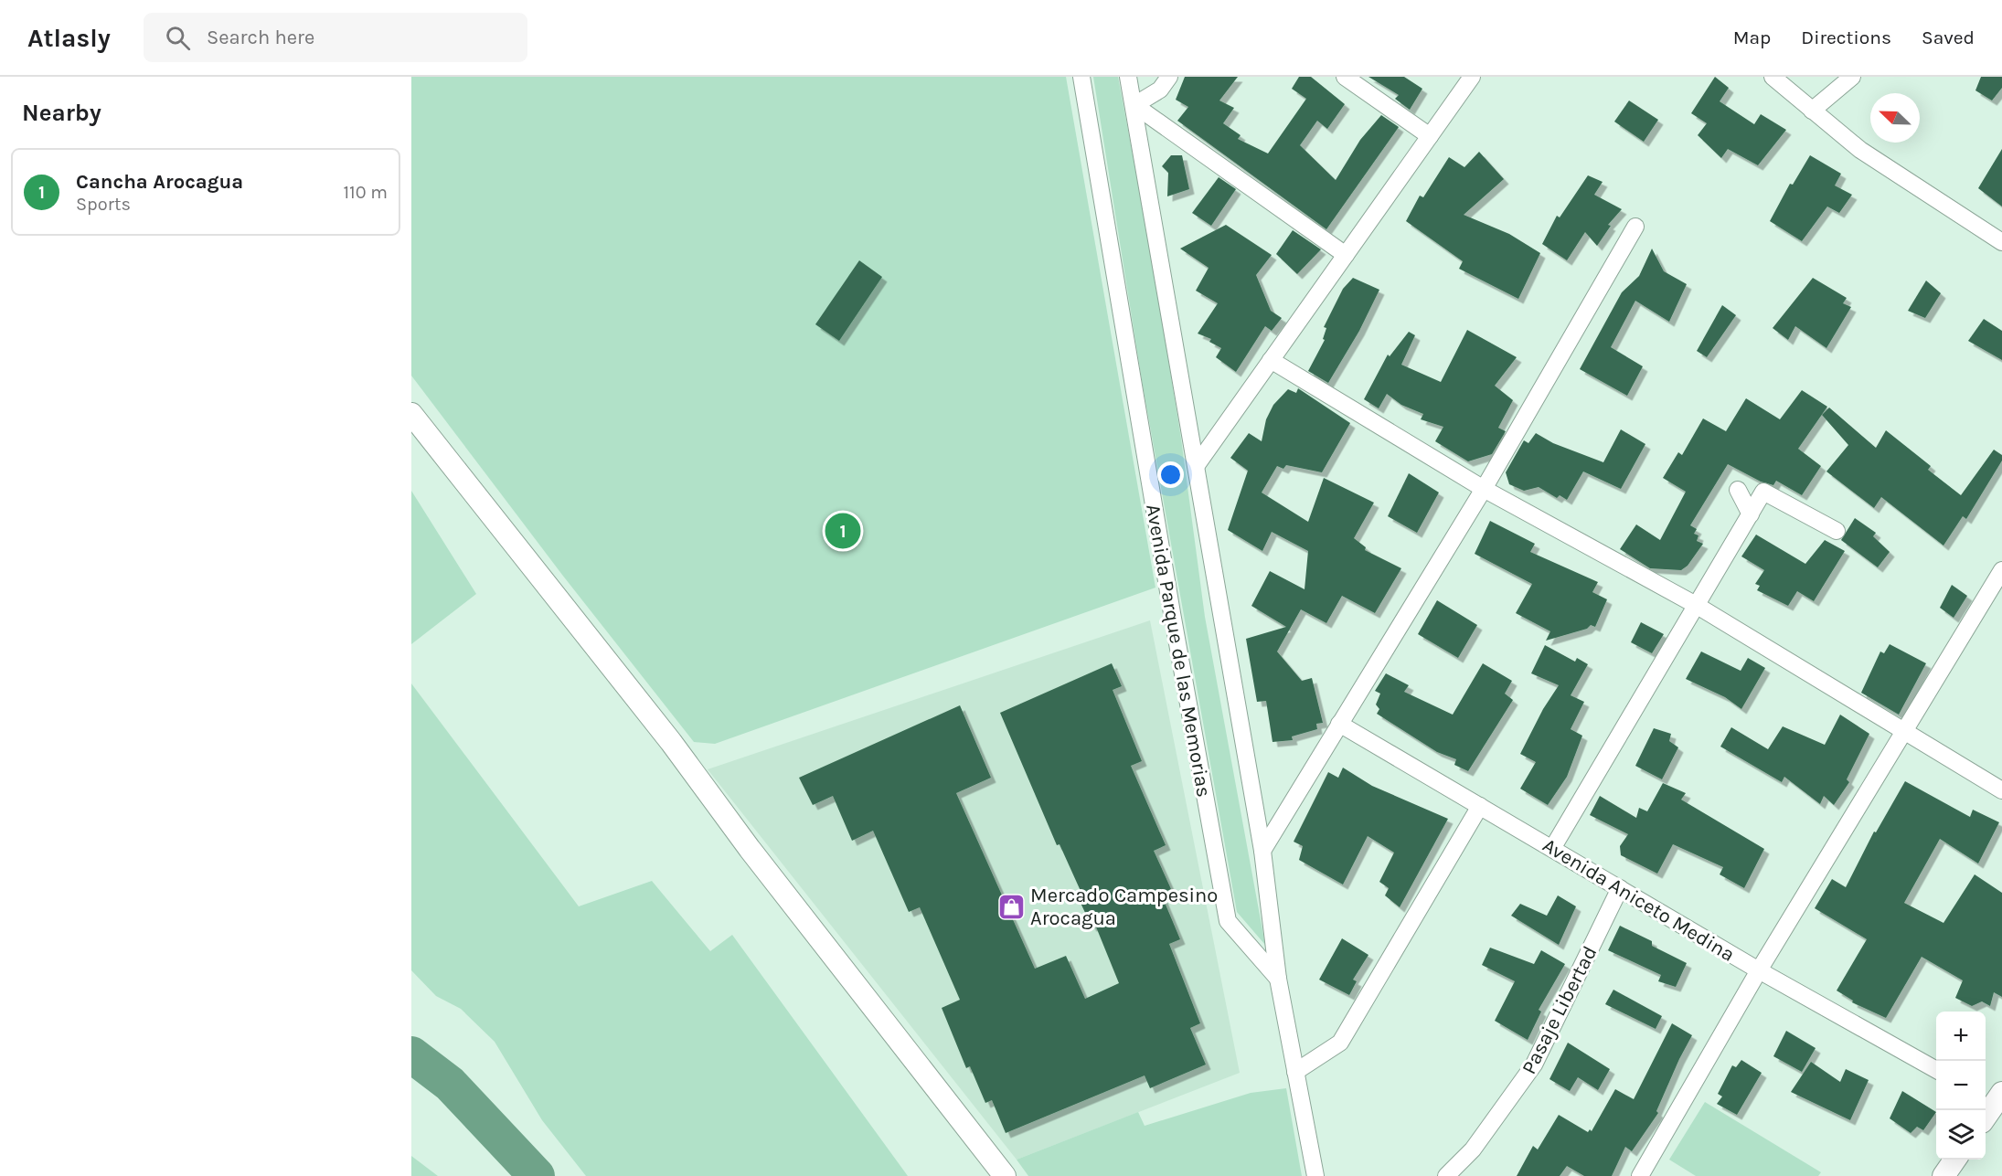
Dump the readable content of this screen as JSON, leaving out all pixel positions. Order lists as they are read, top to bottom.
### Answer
{
  "streets": {
    "street": ["Avenida Parque de las Memorias", "Avenida Aniceto Medina", "Pasaje Libertad"]
  },
  "crossings": [
    ["Avenida Aniceto Medina", "Pasaje Libertad"]
  ],
  "places": {
    "shop": ["Mercado Campesino Arocagua"]
  },
  "north": "top left",
  "page": {
    "header": "Atlasly",
    "search": "Search here",
    "nav": ["Map", "Directions", "Saved"],
    "heading": "Nearby",
    "list": [
      {
        "mark": "1",
        "name": "Cancha Arocagua",
        "note": "Sports",
        "value": "110 m"
      }
    ],
    "pins": "1",
    "map_buttons": ["+", "−"]
  }
}
